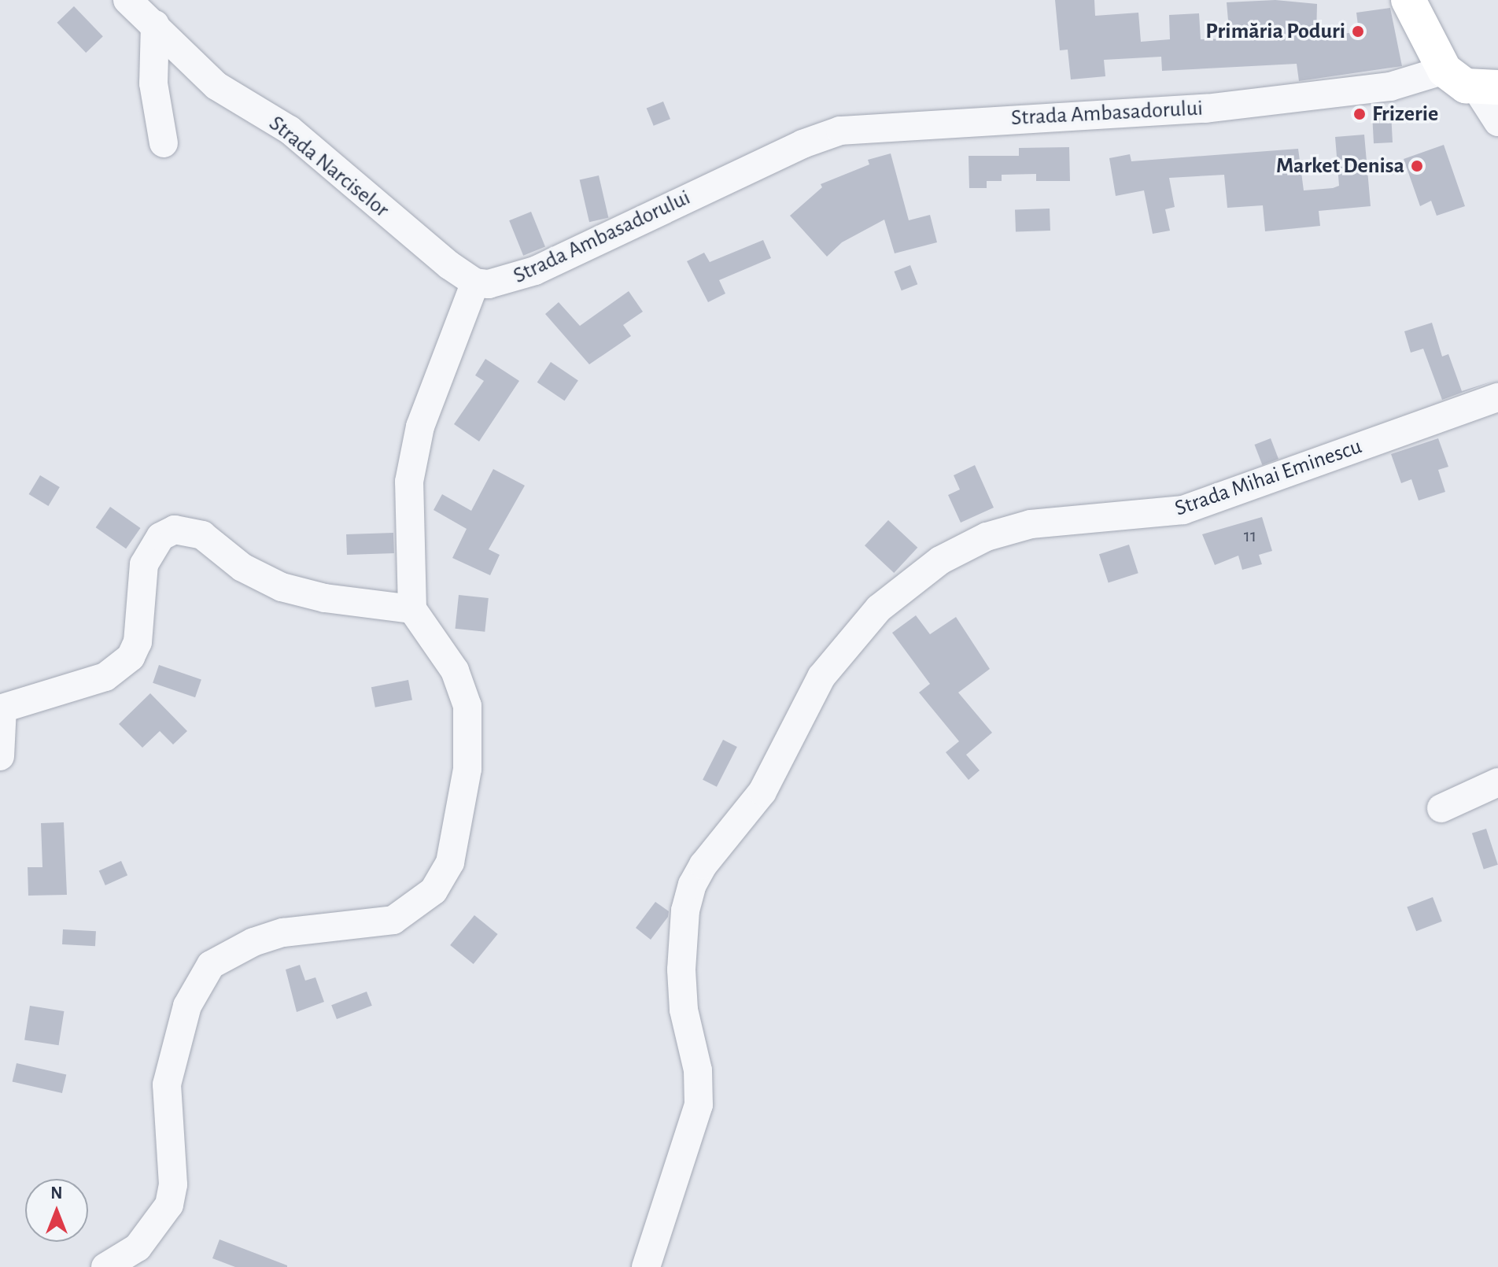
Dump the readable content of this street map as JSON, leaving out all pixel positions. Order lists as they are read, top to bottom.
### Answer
{
  "streets": {
    "street": ["Strada Ambasadorului", "Strada Narciselor", "Strada Mihai Eminescu"]
  },
  "crossings": [
    ["Strada Ambasadorului", "Strada Narciselor"]
  ],
  "places": ["Primăria Poduri", "Frizerie", "Market Denisa"],
  "house_numbers": ["11"],
  "north": "top"
}
